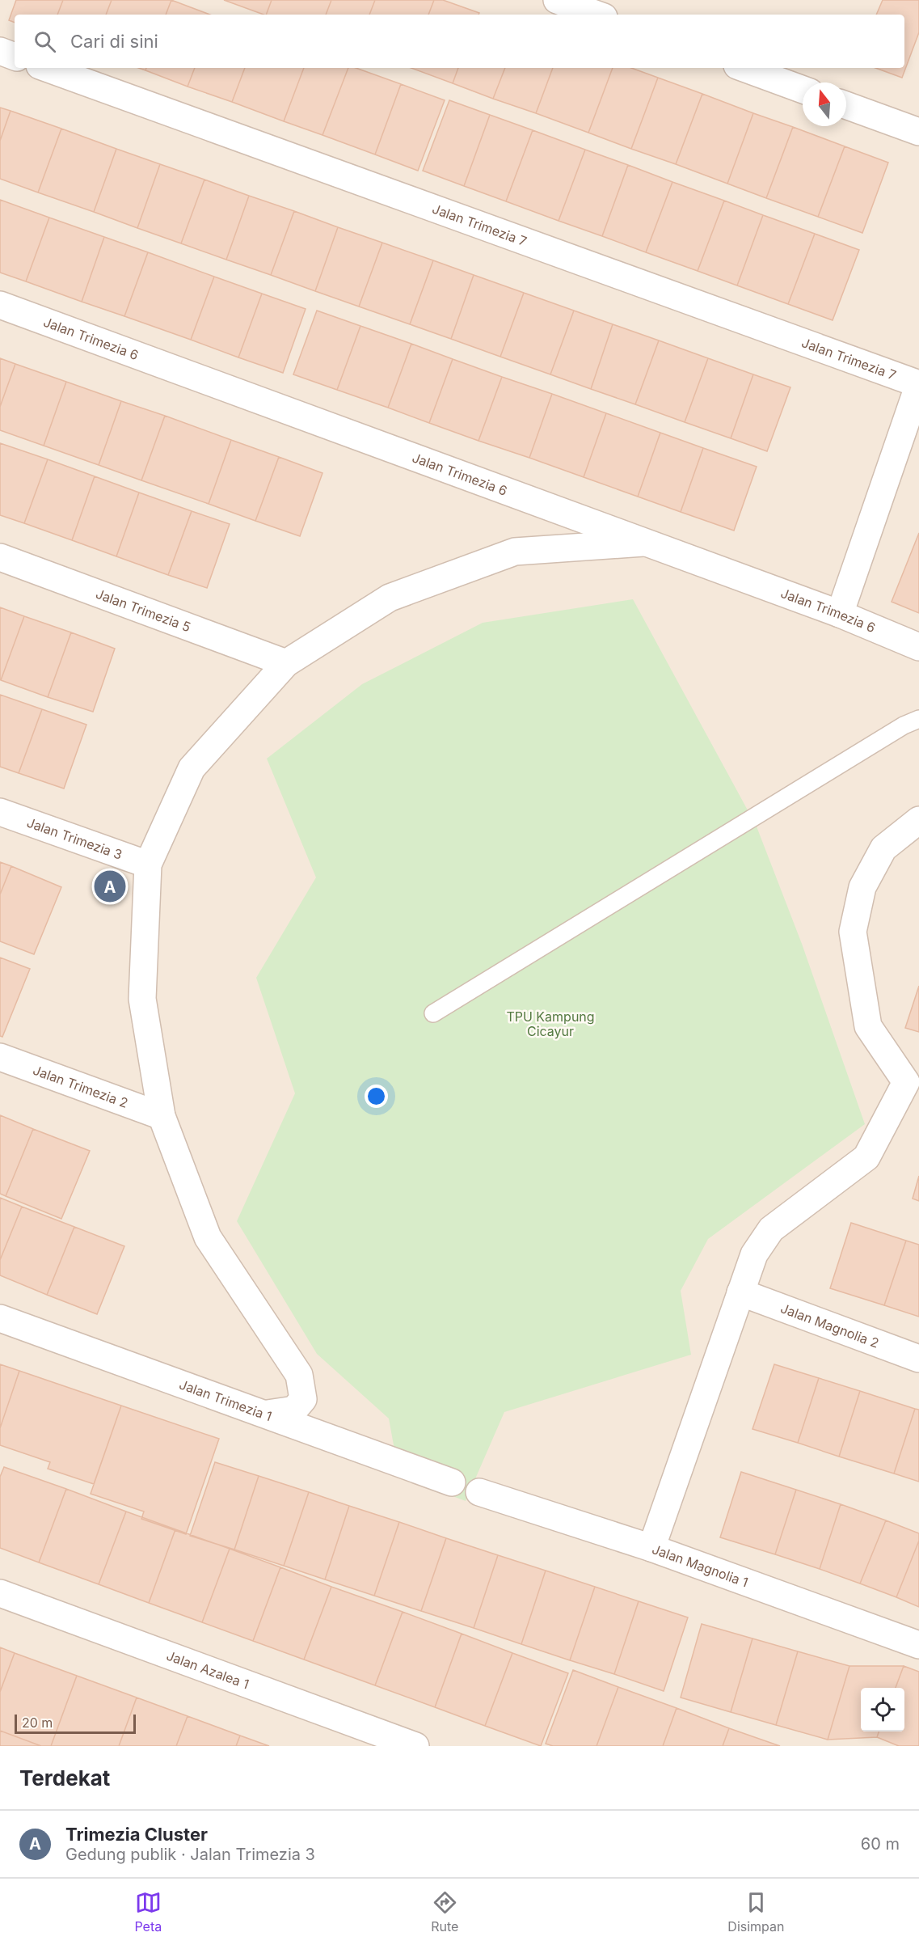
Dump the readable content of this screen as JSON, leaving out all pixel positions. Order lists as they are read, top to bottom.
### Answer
{
  "streets": {
    "street": [
      "Jalan Trimezia 7",
      "Jalan Trimezia 6",
      "Jalan Trimezia 5",
      "Jalan Trimezia 3",
      "Jalan Trimezia 2",
      "Jalan Magnolia 2",
      "Jalan Trimezia 1",
      "Jalan Magnolia 1",
      "Jalan Azalea 1"
    ]
  },
  "parks": ["TPU Kampung Cicayur"],
  "scale_bar": "20 m",
  "north": "top",
  "page": {
    "search": "Cari di sini",
    "pins": "A",
    "scale": "20 m",
    "heading": "Terdekat",
    "list": [
      {
        "mark": "A",
        "name": "Trimezia Cluster",
        "note": "Gedung publik · Jalan Trimezia 3",
        "value": "60 m"
      }
    ],
    "nav": ["Peta", "Rute", "Disimpan"]
  }
}
